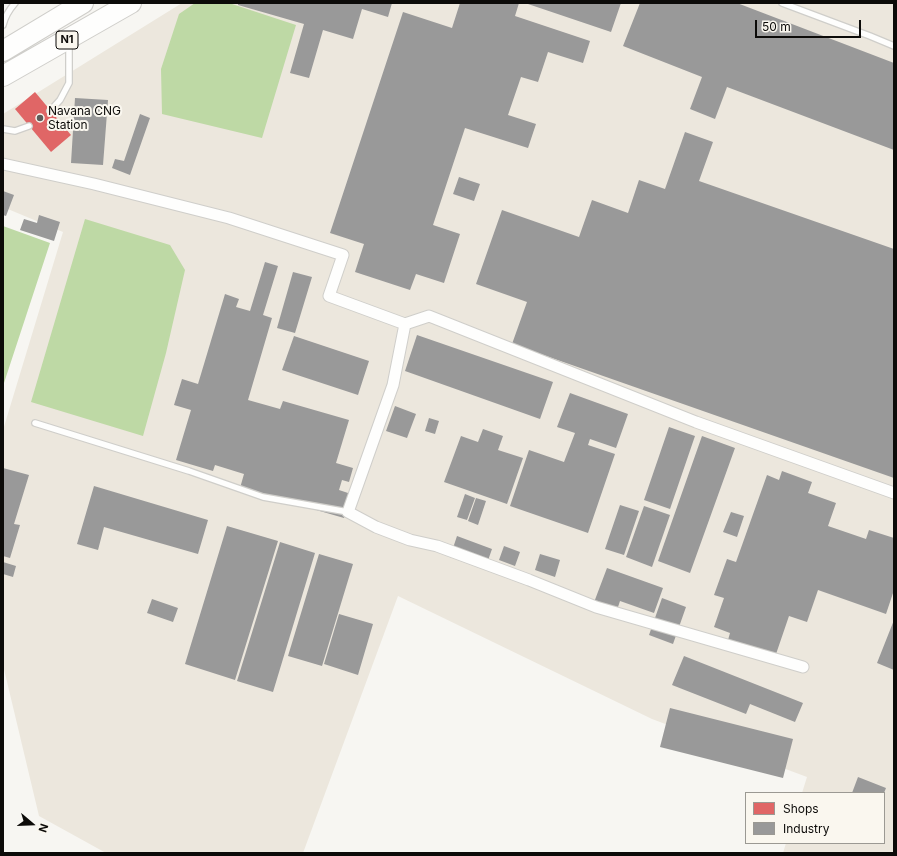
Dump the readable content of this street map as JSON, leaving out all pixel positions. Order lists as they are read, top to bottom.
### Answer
{
  "streets": {
    "highway": ["N1"]
  },
  "places": ["Navana CNG Station"],
  "legend": ["Shops", "Industry"],
  "scale_bar": "50 m",
  "north": "right"
}
